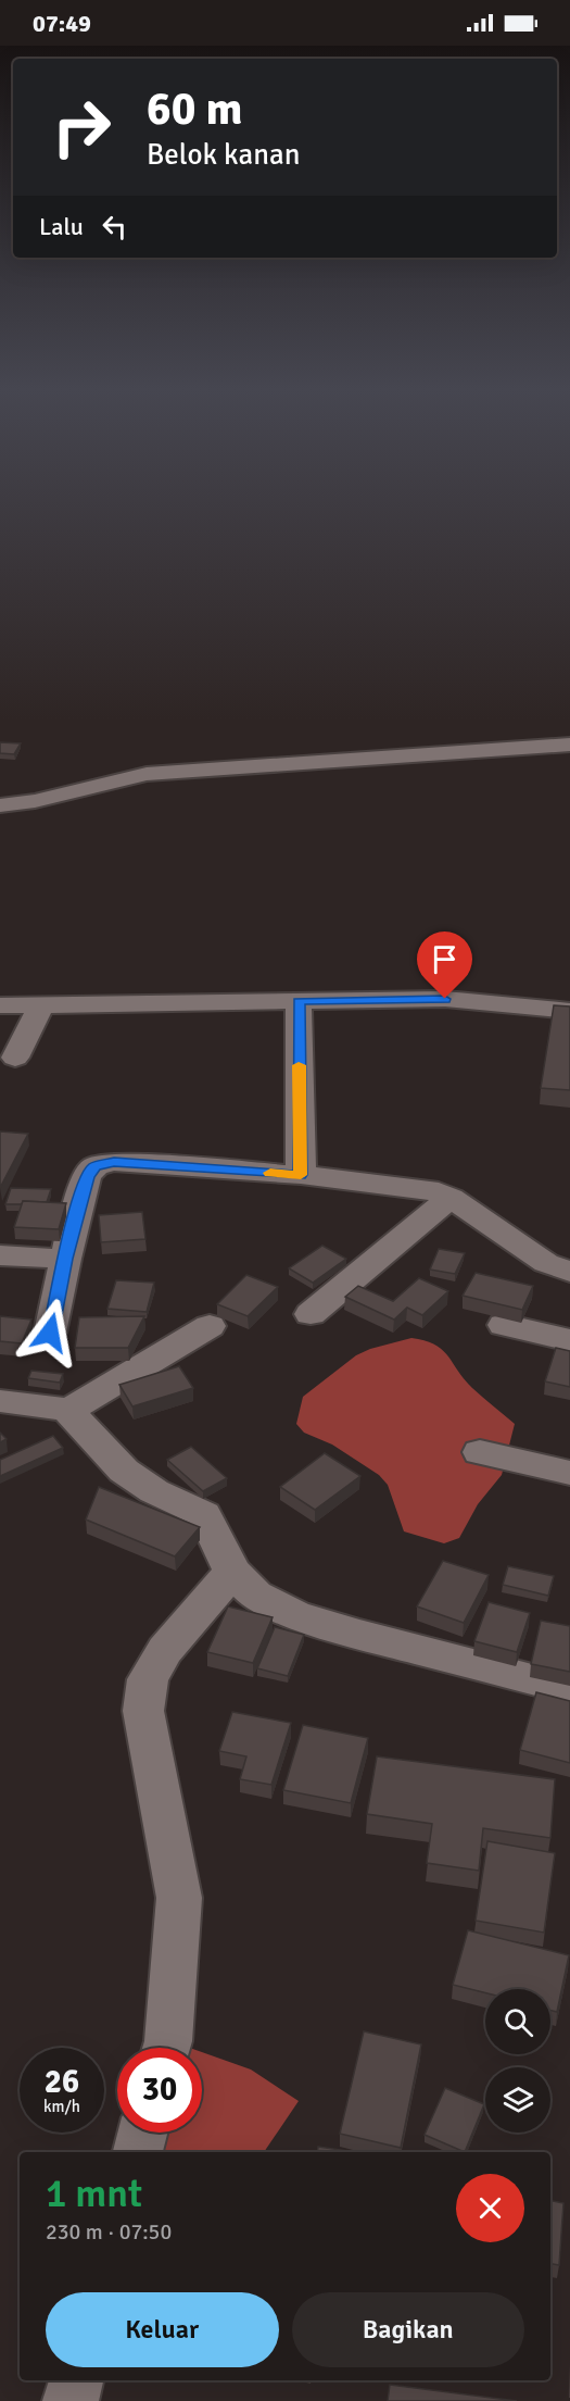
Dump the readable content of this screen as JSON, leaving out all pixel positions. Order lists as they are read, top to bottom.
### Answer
{
  "page": {
    "status": "07:49",
    "turn": ["60 m", "Belok kanan"],
    "then": "Lalu",
    "speed": "26 km/h",
    "limit": "30",
    "heading": ["1 mnt", "230 m · 07:50"],
    "buttons": ["Keluar", "Bagikan"]
  }
}
